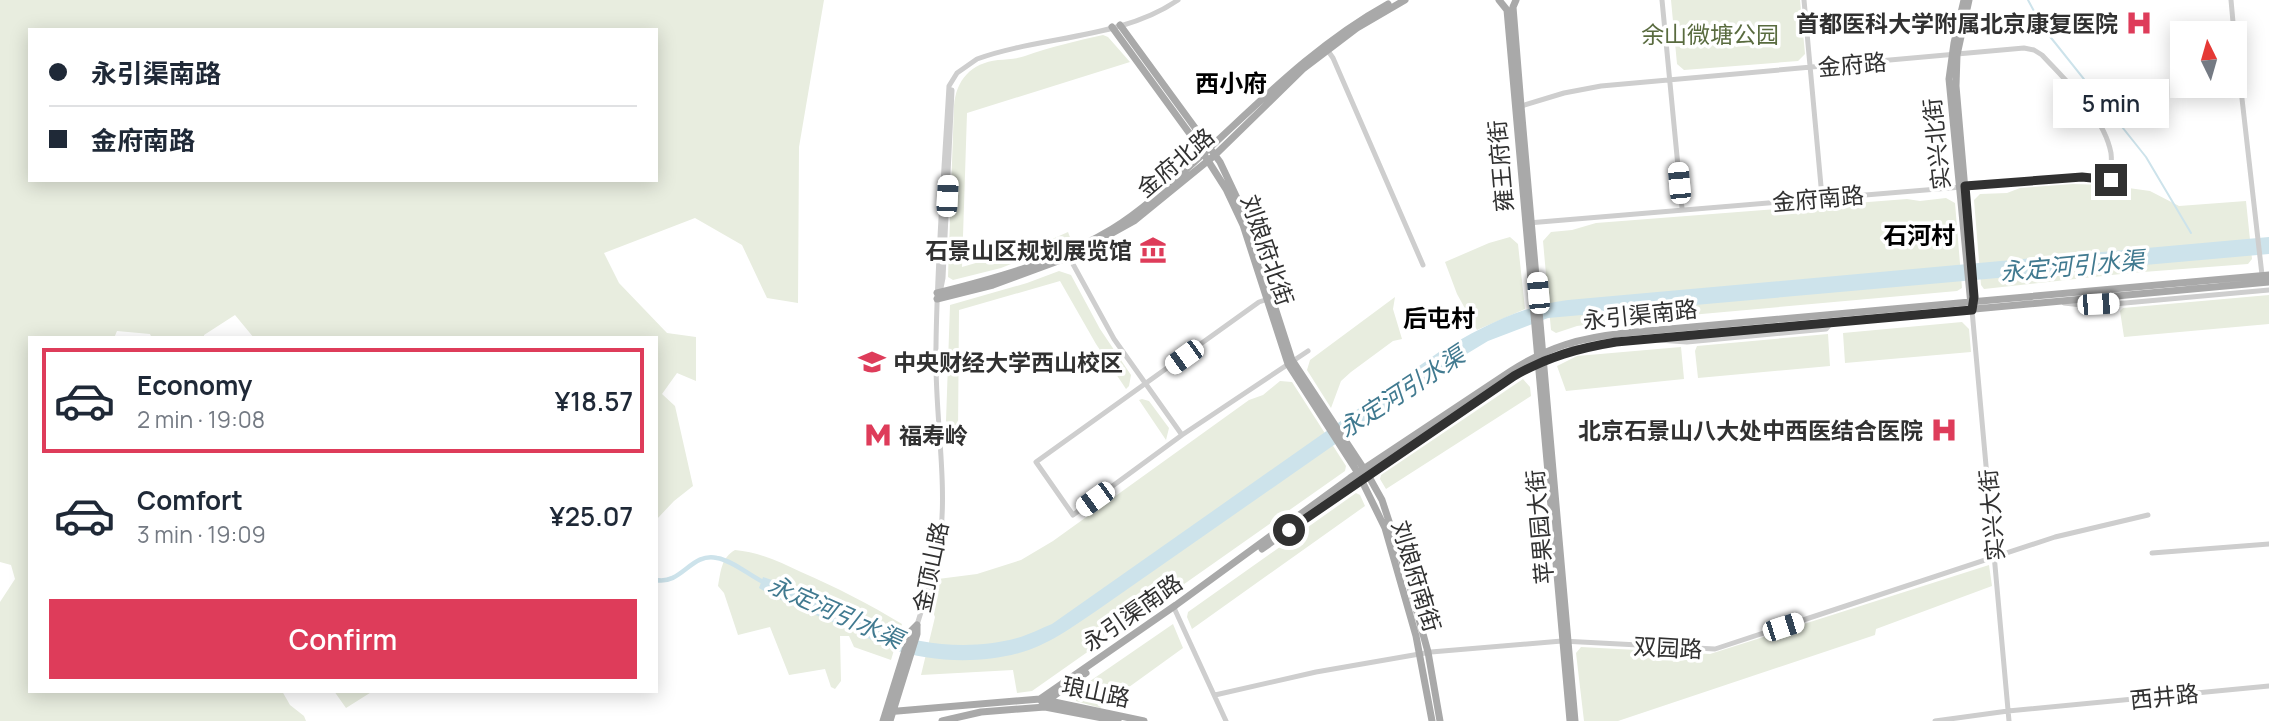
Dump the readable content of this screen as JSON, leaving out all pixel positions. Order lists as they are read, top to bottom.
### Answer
{
  "streets": {
    "main road": [
      "实兴北街",
      "金府北路",
      "雍王府街",
      "刘娘府北街",
      "永引渠南路",
      "苹果园大街",
      "刘娘府南街",
      "琅山路"
    ],
    "street": [
      "金府路",
      "金府南路",
      "实兴大街",
      "金顶山路",
      "双园路",
      "西井路"
    ]
  },
  "crossings": [
    ["金府路", "实兴北街"],
    ["金府路", "雍王府街"],
    ["金府路", "金府南路"],
    ["实兴北街", "金府南路"],
    ["实兴北街", "永引渠南路"],
    ["实兴北街", "实兴大街"],
    ["金府北路", "刘娘府北街"],
    ["金府北路", "金顶山路"],
    ["雍王府街", "金府南路"],
    ["雍王府街", "苹果园大街"],
    ["刘娘府北街", "金顶山路"],
    ["刘娘府北街", "刘娘府南街"],
    ["永引渠南路", "实兴大街"],
    ["永引渠南路", "苹果园大街"],
    ["永引渠南路", "刘娘府南街"],
    ["永引渠南路", "琅山路"],
    ["实兴大街", "双园路"],
    ["实兴大街", "西井路"],
    ["苹果园大街", "双园路"],
    ["刘娘府南街", "双园路"]
  ],
  "districts": ["西小府", "石河村", "后屯村"],
  "water": ["永定河引水渠"],
  "parks": ["余山微塘公园"],
  "places": {
    "hospital": ["首都医科大学附属北京康复医院", "北京石景山八大处中西医结合医院"],
    "museum": ["石景山区规划展览馆"],
    "school or university": ["中央财经大学西山校区"],
    "metro station": ["福寿岭"]
  },
  "north": "top",
  "page": {
    "banner": ["永引渠南路", "金府南路"],
    "bubble": "5 min",
    "list": [
      {
        "name": "Economy",
        "note": "2 min · 19:08",
        "value": "¥18.57"
      },
      {
        "name": "Comfort",
        "note": "3 min · 19:09",
        "value": "¥25.07"
      }
    ],
    "buttons": "Confirm"
  }
}
